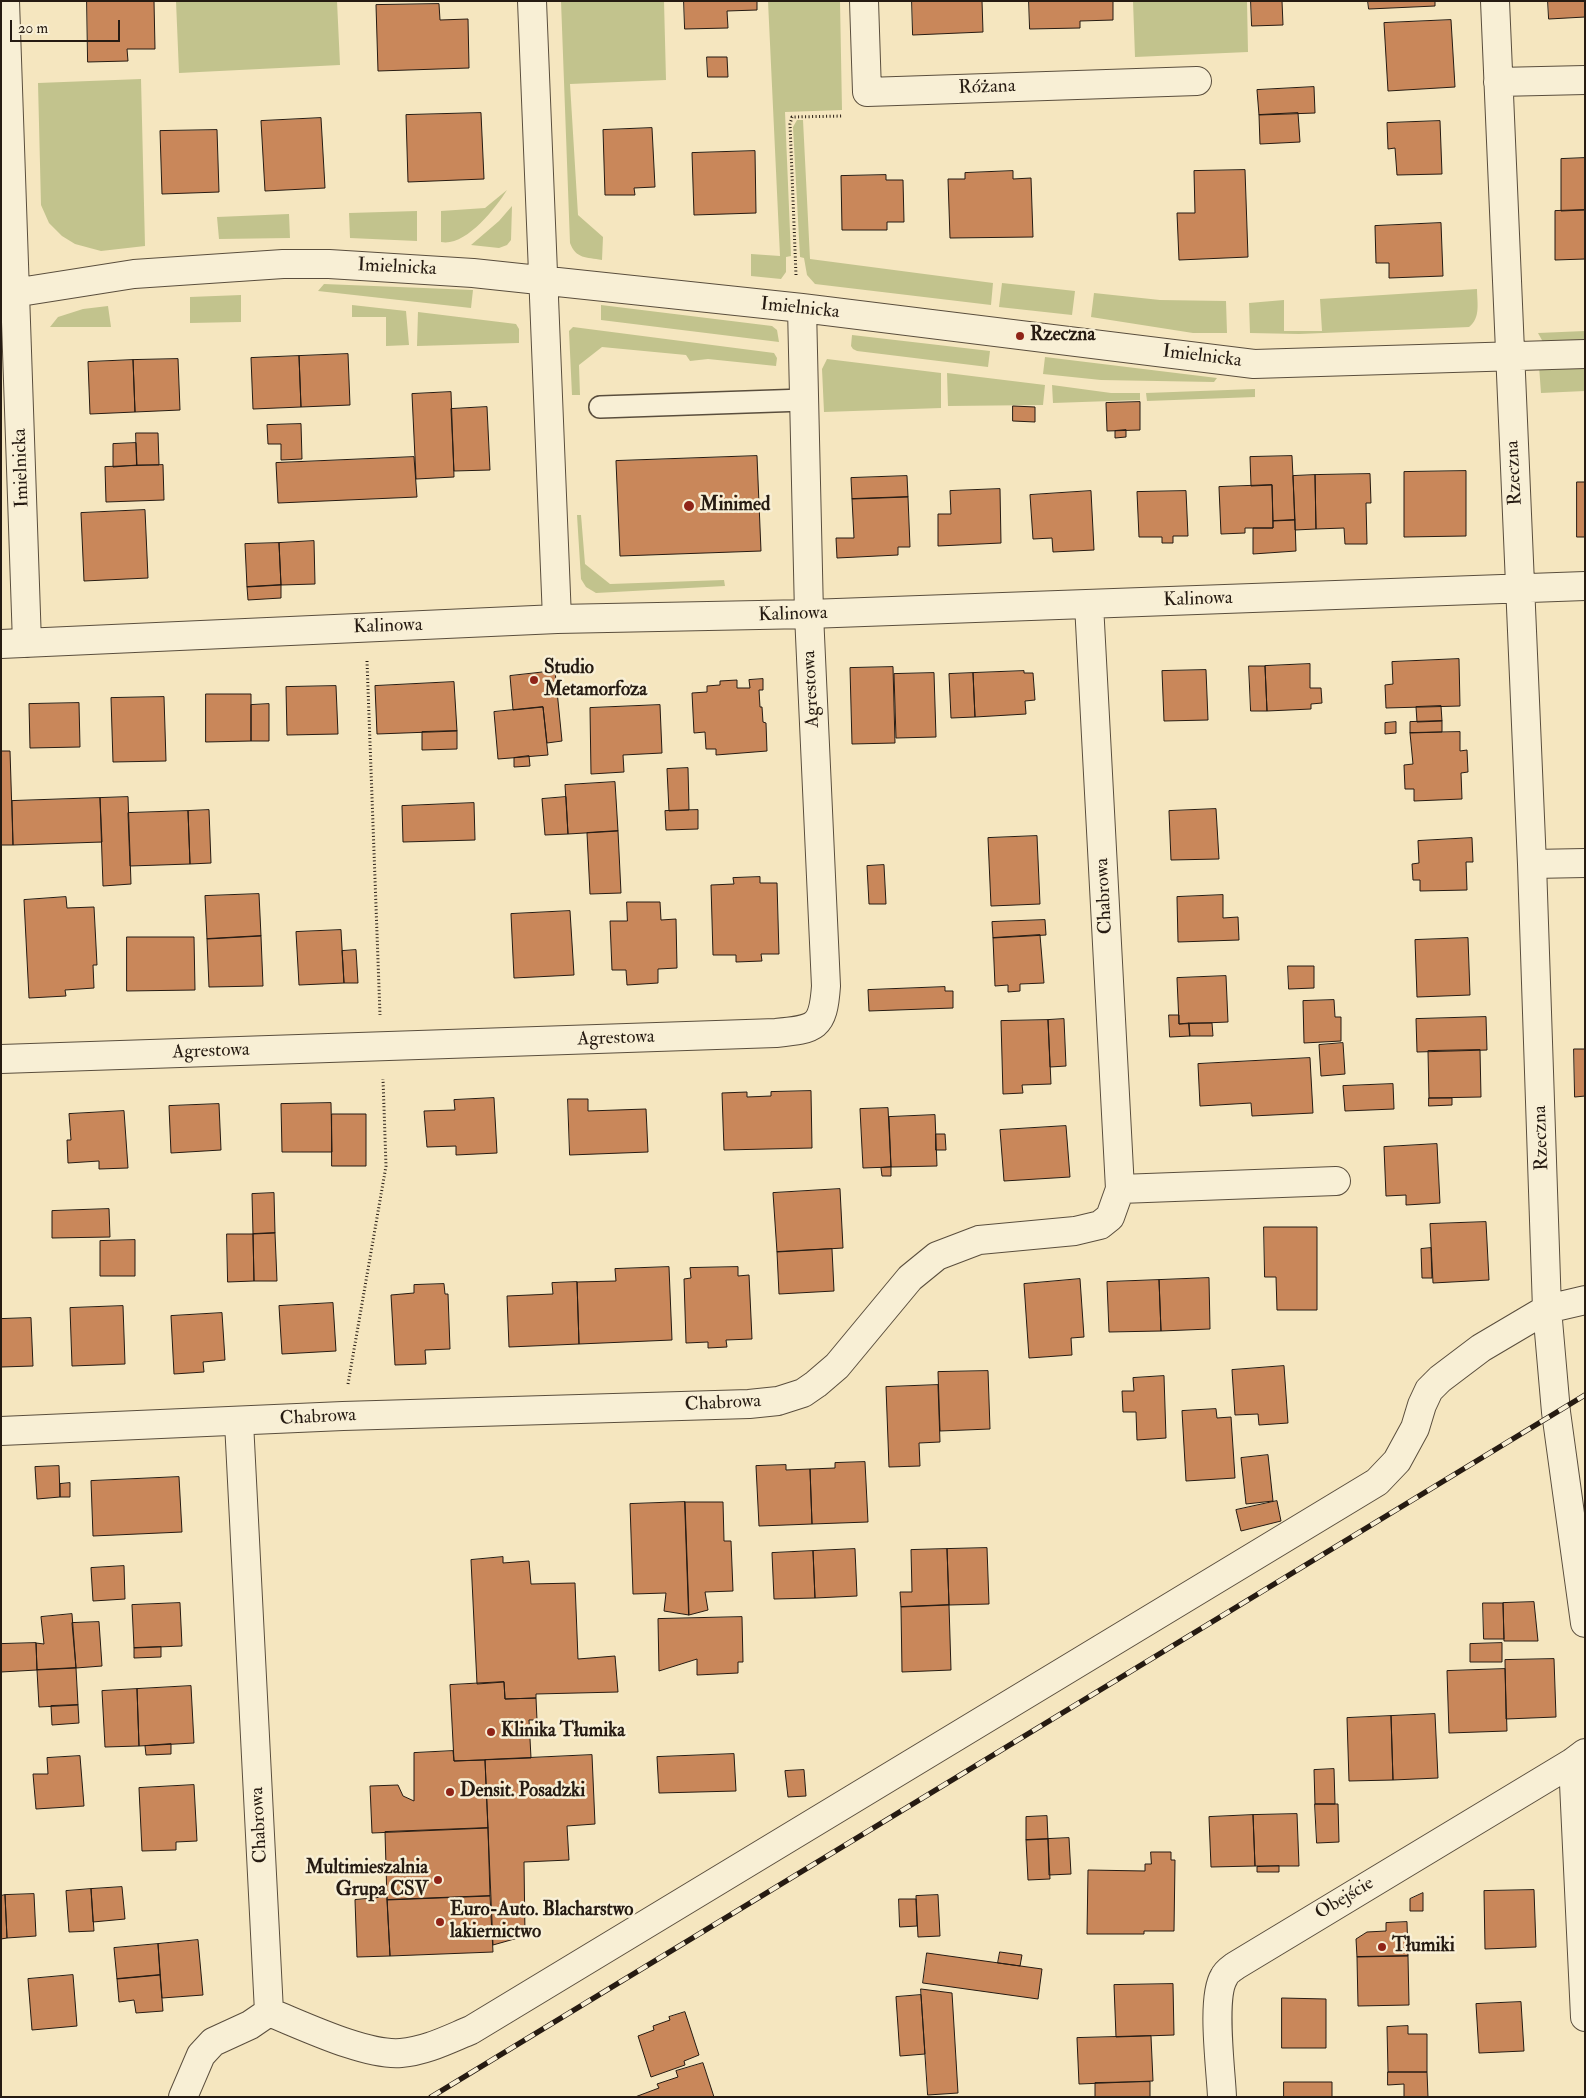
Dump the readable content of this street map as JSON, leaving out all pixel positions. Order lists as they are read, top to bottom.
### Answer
{
  "streets": {
    "street": [
      "Różana",
      "Imielnicka",
      "Rzeczna",
      "Kalinowa",
      "Agrestowa",
      "Chabrowa",
      "Obejście"
    ]
  },
  "crossings": [
    ["Imielnicka", "Rzeczna"],
    ["Imielnicka", "Kalinowa"],
    ["Imielnicka", "Agrestowa"],
    ["Rzeczna", "Kalinowa"],
    ["Kalinowa", "Agrestowa"],
    ["Kalinowa", "Chabrowa"]
  ],
  "places": [
    "Rzeczna",
    "Minimed",
    "Studio Metamorfoza",
    "Klinika Tłumika",
    "Densit. Posadzki",
    "Multimieszalnia Grupa CSV",
    "Euro-Auto. Blacharstwo lakiernictwo",
    "Tłumiki"
  ],
  "scale_bar": "20 m"
}
